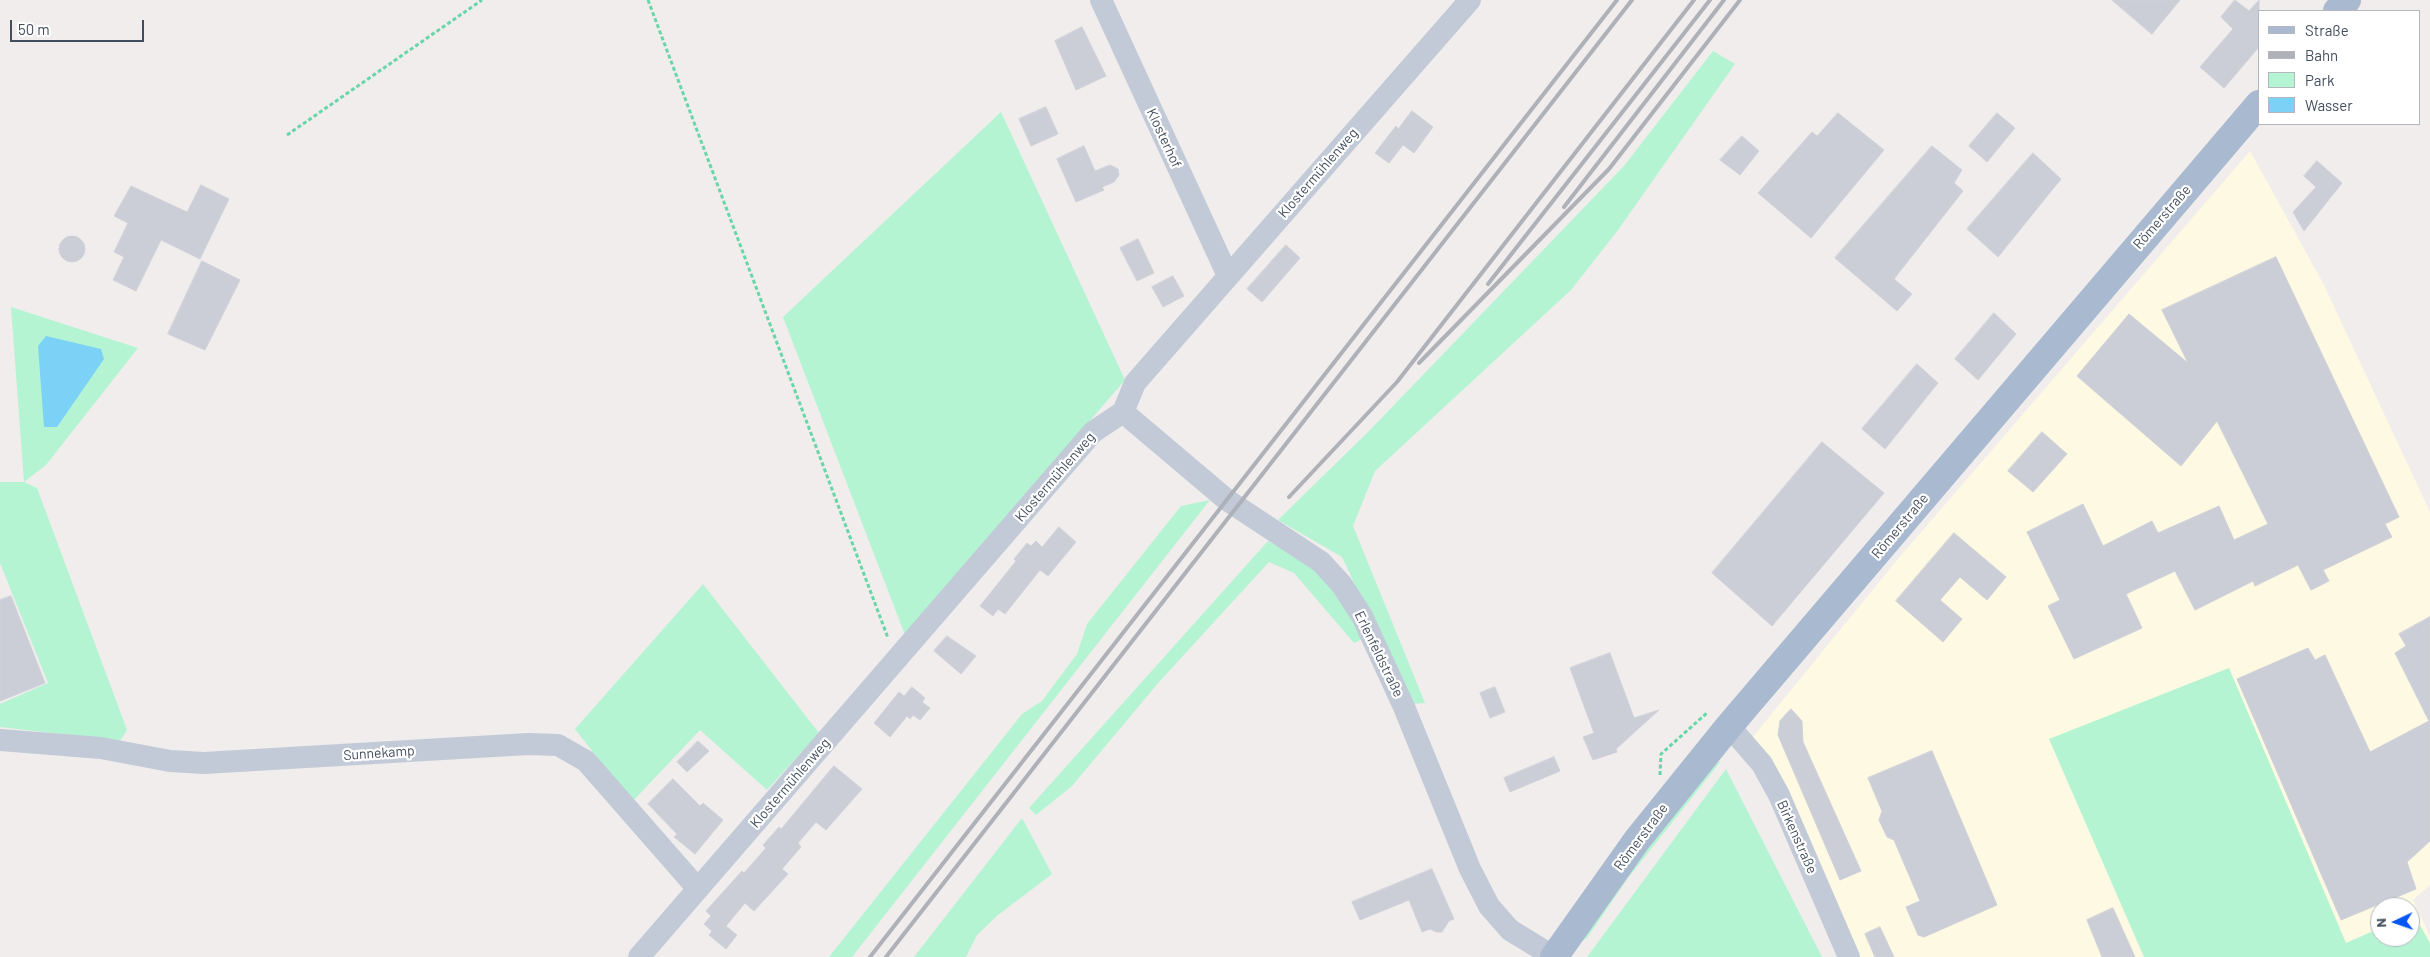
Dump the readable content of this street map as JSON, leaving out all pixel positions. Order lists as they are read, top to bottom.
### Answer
{
  "streets": {
    "main road": ["Römerstraße"],
    "street": [
      "Klosterhof",
      "Klostermühlenweg",
      "Erlenfeldstraße",
      "Sunnekamp",
      "Birkenstraße"
    ]
  },
  "crossings": [
    ["Klosterhof", "Klostermühlenweg"],
    ["Klostermühlenweg", "Erlenfeldstraße"],
    ["Klostermühlenweg", "Sunnekamp"],
    ["Römerstraße", "Erlenfeldstraße"],
    ["Römerstraße", "Birkenstraße"]
  ],
  "legend": [
    "Straße",
    "Bahn",
    "Park",
    "Wasser"
  ],
  "scale_bar": "50 m",
  "north": "left"
}
